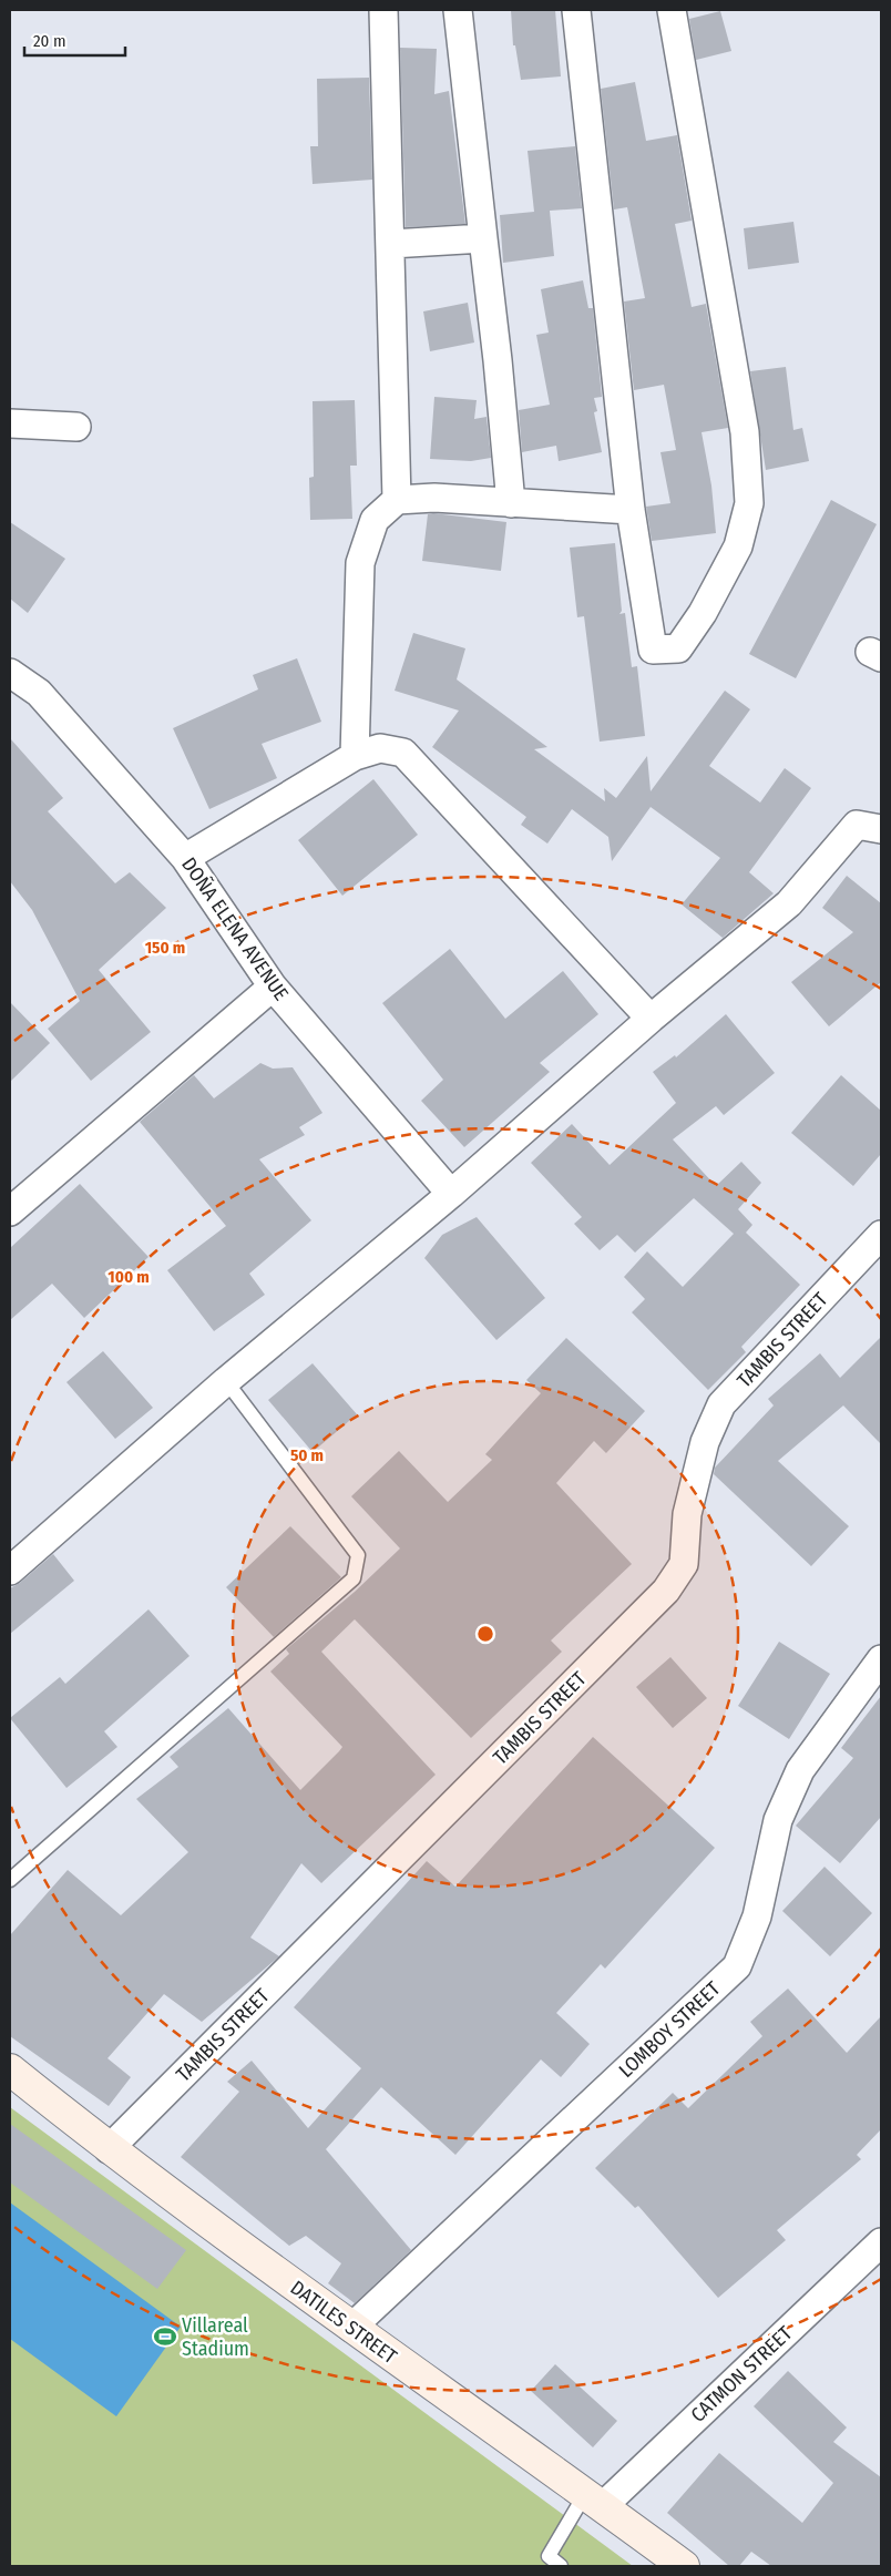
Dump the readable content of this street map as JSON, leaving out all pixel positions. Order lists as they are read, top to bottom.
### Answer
{
  "streets": {
    "main road": ["DATILES STREET"],
    "street": [
      "DOÑA ELENA AVENUE",
      "TAMBIS STREET",
      "LOMBOY STREET",
      "CATMON STREET"
    ]
  },
  "crossings": [
    ["TAMBIS STREET", "DATILES STREET"],
    ["LOMBOY STREET", "DATILES STREET"],
    ["DATILES STREET", "CATMON STREET"]
  ],
  "places": {
    "sports": ["Villareal Stadium"]
  },
  "scale_bar": "20 m",
  "rings": ["150 m", "100 m", "50 m"]
}
